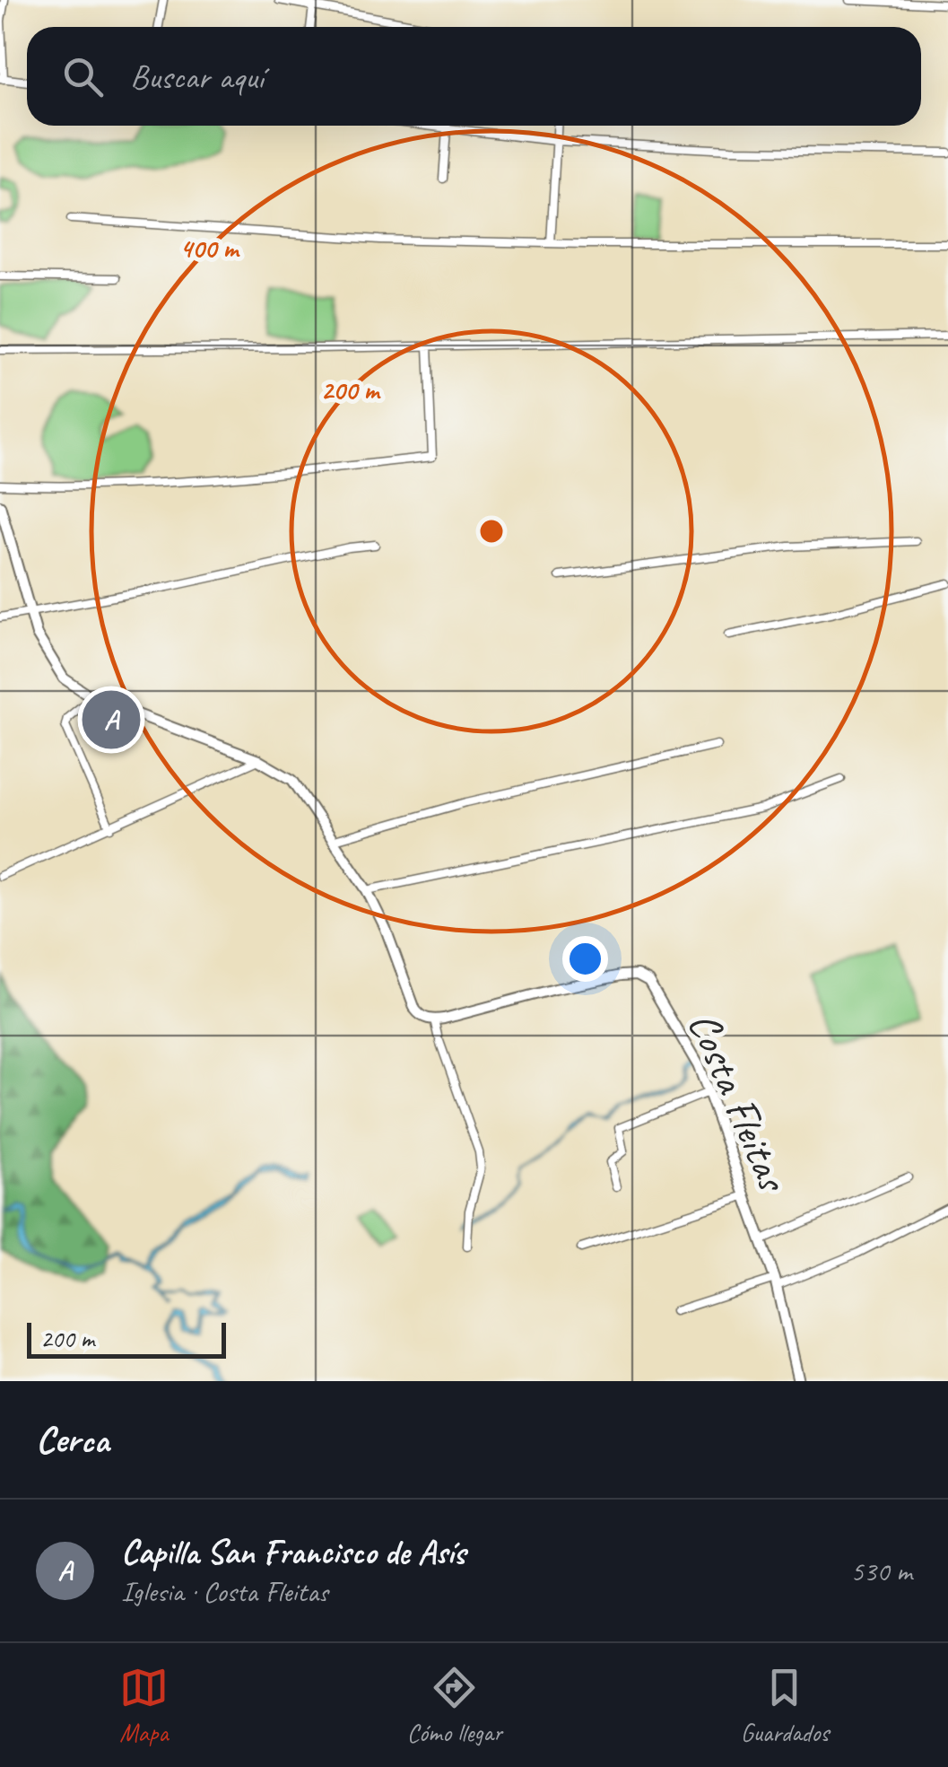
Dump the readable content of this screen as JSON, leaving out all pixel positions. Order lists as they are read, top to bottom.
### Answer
{
  "streets": {
    "main road": ["Costa Fleitas"]
  },
  "scale_bar": "200 m",
  "page": {
    "search": "Buscar aquí",
    "pins": "A",
    "scale": "200 m",
    "heading": "Cerca",
    "list": [
      {
        "mark": "A",
        "name": "Capilla San Francisco de Asís",
        "note": "Iglesia · Costa Fleitas",
        "value": "530 m"
      }
    ],
    "nav": ["Mapa", "Cómo llegar", "Guardados"]
  },
  "rings": ["400 m", "200 m"]
}
